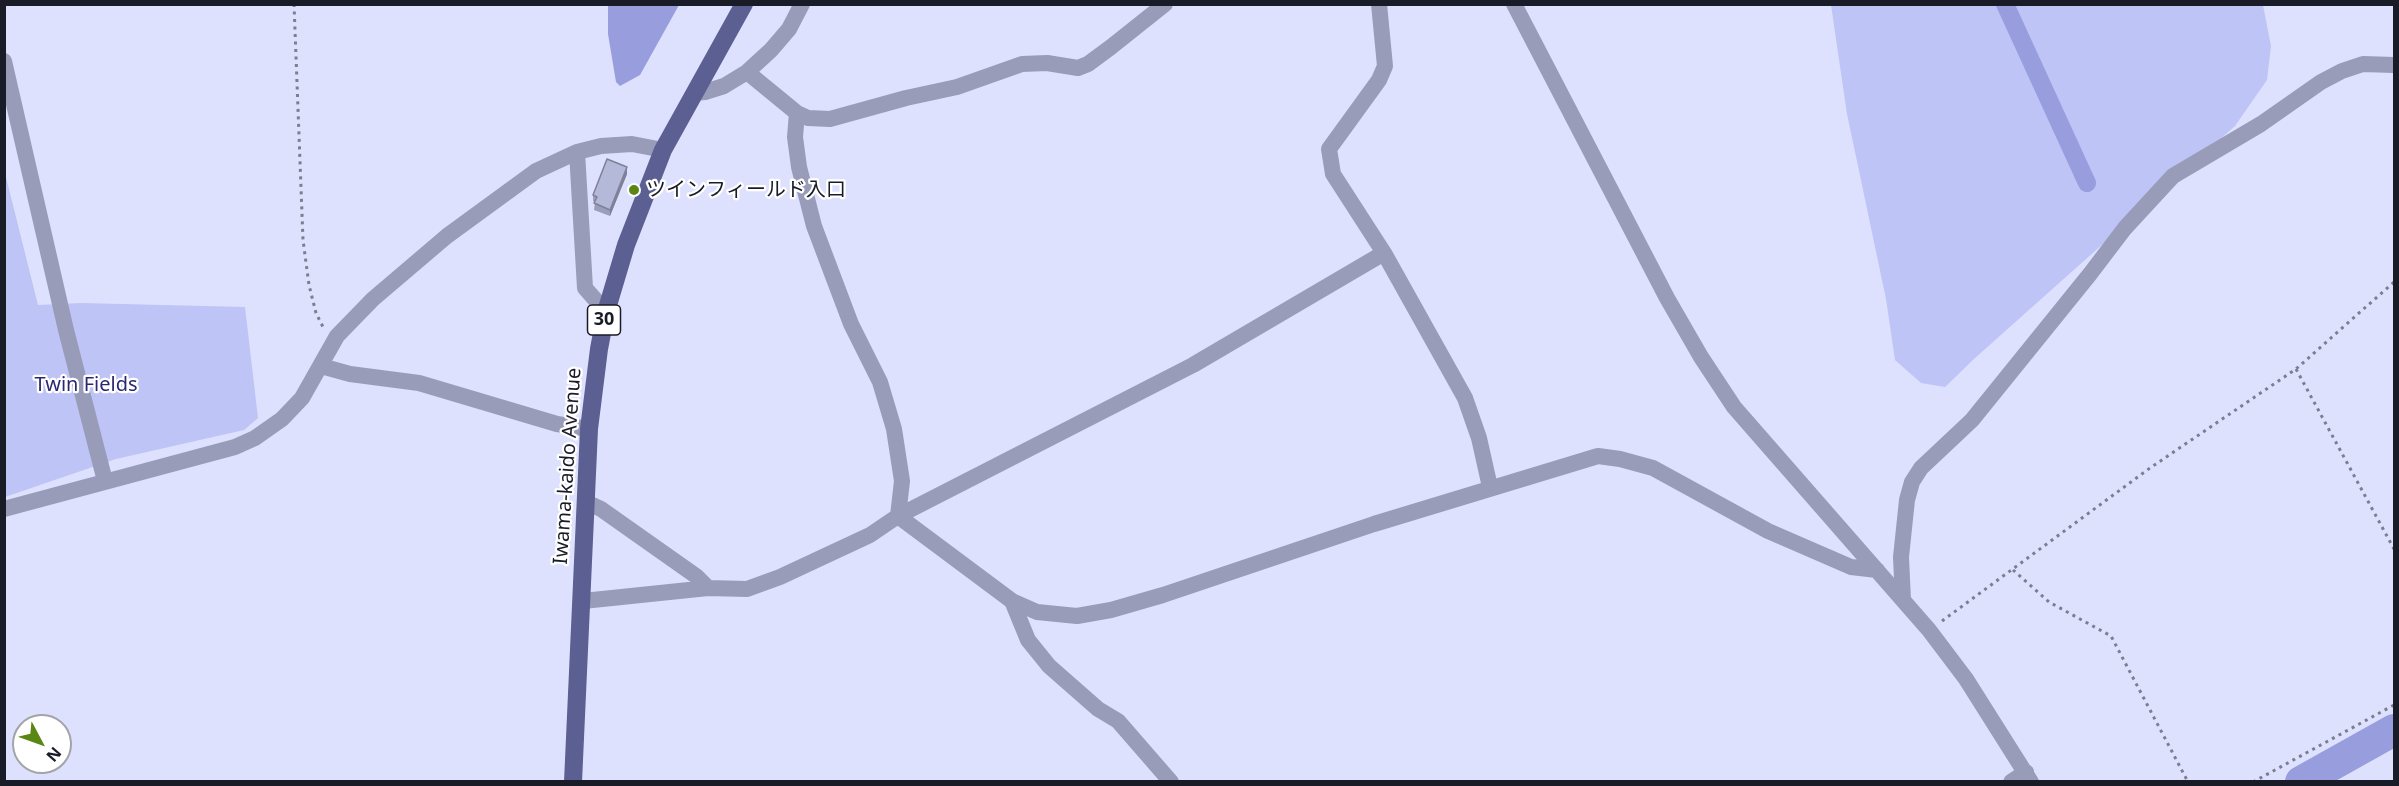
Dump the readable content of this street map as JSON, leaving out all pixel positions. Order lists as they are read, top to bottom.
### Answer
{
  "streets": {
    "main road": ["30", "Iwama-kaido Avenue"]
  },
  "parks": ["Twin Fields"],
  "places": ["ツインフィールド入口"],
  "north": "bottom right"
}
